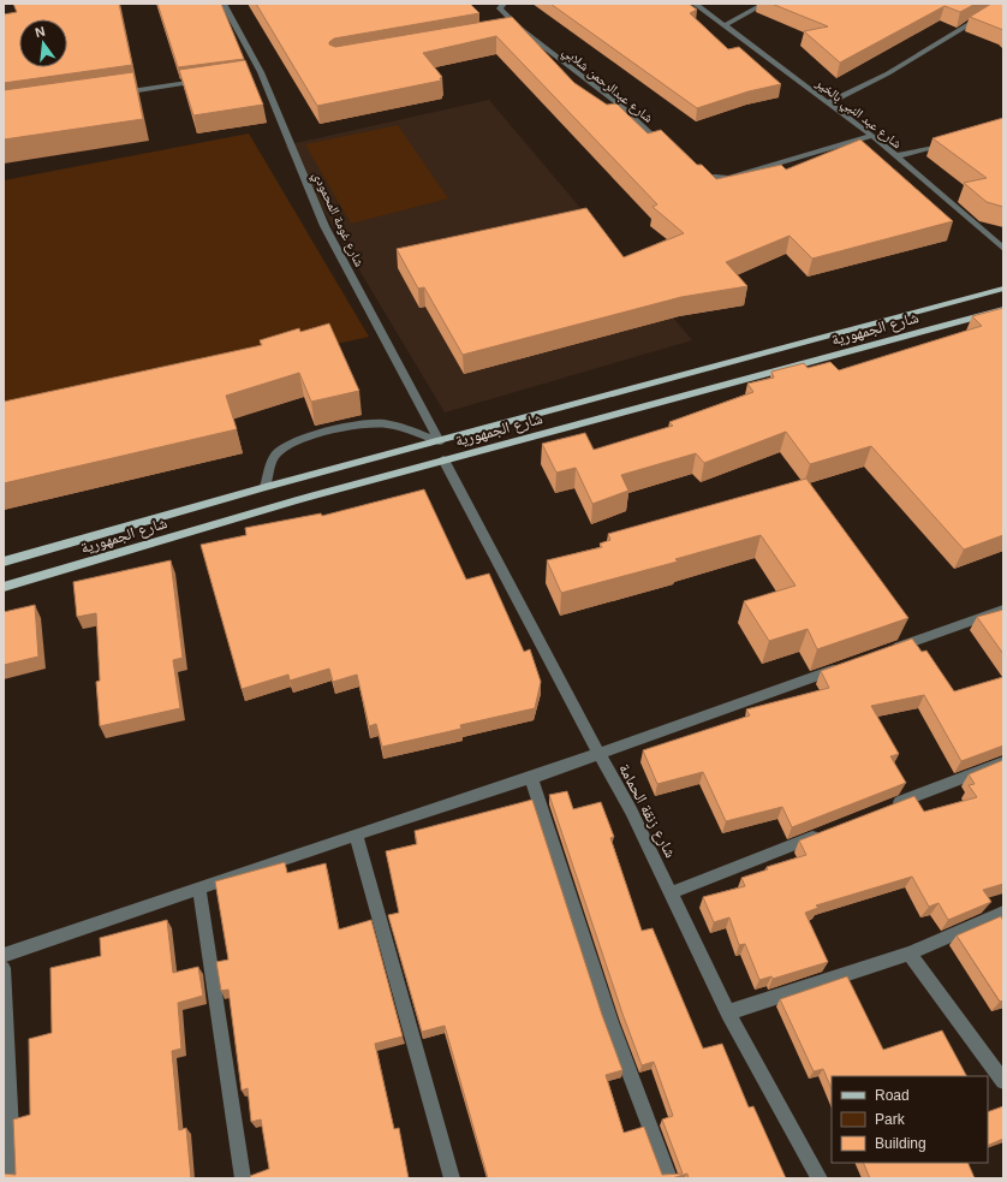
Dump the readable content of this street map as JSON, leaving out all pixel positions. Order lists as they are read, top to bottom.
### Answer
{
  "streets": {
    "main road": ["شارع الجمهورية"],
    "street": [
      "شارع عبدالرحمن شلابي",
      "شارع عبد النبي بالخير",
      "شارع غومة المحمودي",
      "شارع زنقة الحمامة"
    ]
  },
  "crossings": [
    ["شارع غومة المحمودي", "شارع الجمهورية"],
    ["شارع الجمهورية", "شارع زنقة الحمامة"]
  ],
  "legend": ["Road", "Park", "Building"],
  "north": "top"
}
